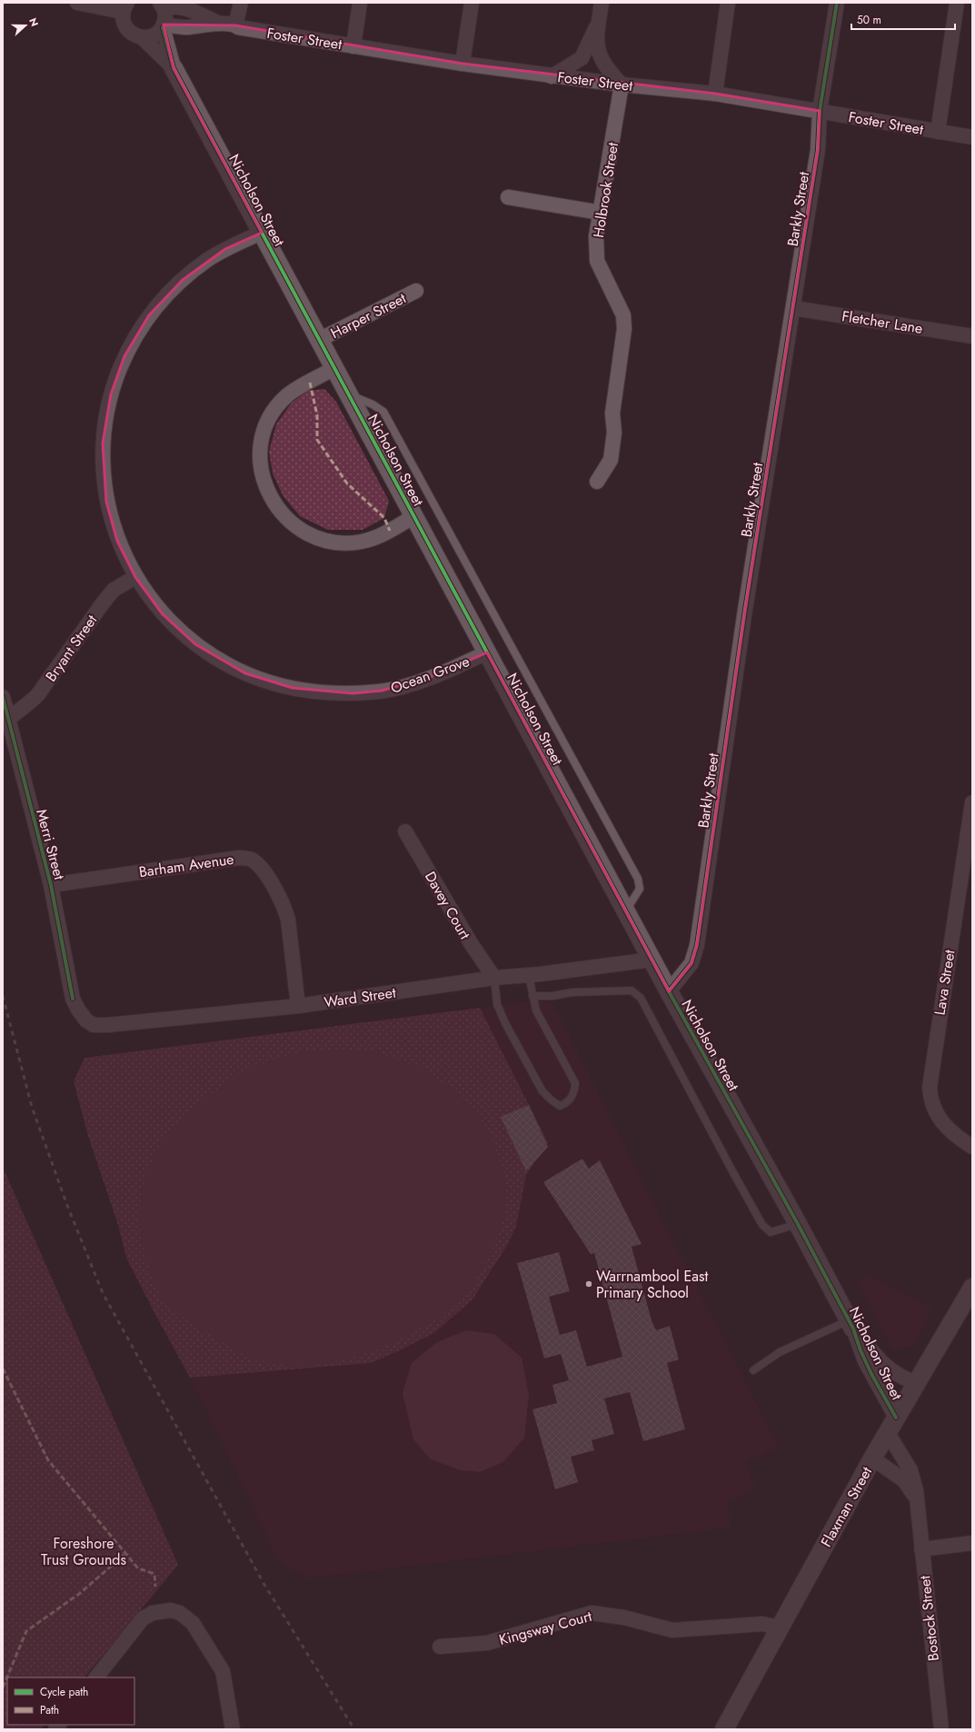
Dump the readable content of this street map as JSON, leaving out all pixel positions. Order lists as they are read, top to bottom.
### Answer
{
  "streets": {
    "street": [
      "Foster Street",
      "Holbrook Street",
      "Nicholson Street",
      "Barkly Street",
      "Harper Street",
      "Fletcher Lane",
      "Bryant Street",
      "Ocean Grove",
      "Merri Street",
      "Barham Avenue",
      "Davey Court",
      "Lava Street",
      "Ward Street",
      "Flaxman Street",
      "Bostock Street",
      "Kingsway Court"
    ]
  },
  "crossings": [
    ["Foster Street", "Holbrook Street"],
    ["Foster Street", "Nicholson Street"],
    ["Foster Street", "Barkly Street"],
    ["Nicholson Street", "Barkly Street"],
    ["Nicholson Street", "Harper Street"],
    ["Nicholson Street", "Ocean Grove"],
    ["Nicholson Street", "Ward Street"],
    ["Nicholson Street", "Flaxman Street"],
    ["Nicholson Street", "Bostock Street"],
    ["Barkly Street", "Fletcher Lane"],
    ["Bryant Street", "Ocean Grove"],
    ["Bryant Street", "Merri Street"],
    ["Merri Street", "Barham Avenue"],
    ["Merri Street", "Ward Street"],
    ["Barham Avenue", "Ward Street"],
    ["Davey Court", "Ward Street"],
    ["Flaxman Street", "Bostock Street"],
    ["Flaxman Street", "Kingsway Court"]
  ],
  "parks": ["Foreshore Trust Grounds"],
  "places": ["Warrnambool East Primary School"],
  "legend": ["Cycle path", "Path"],
  "scale_bar": "50 m",
  "north": "right"
}
